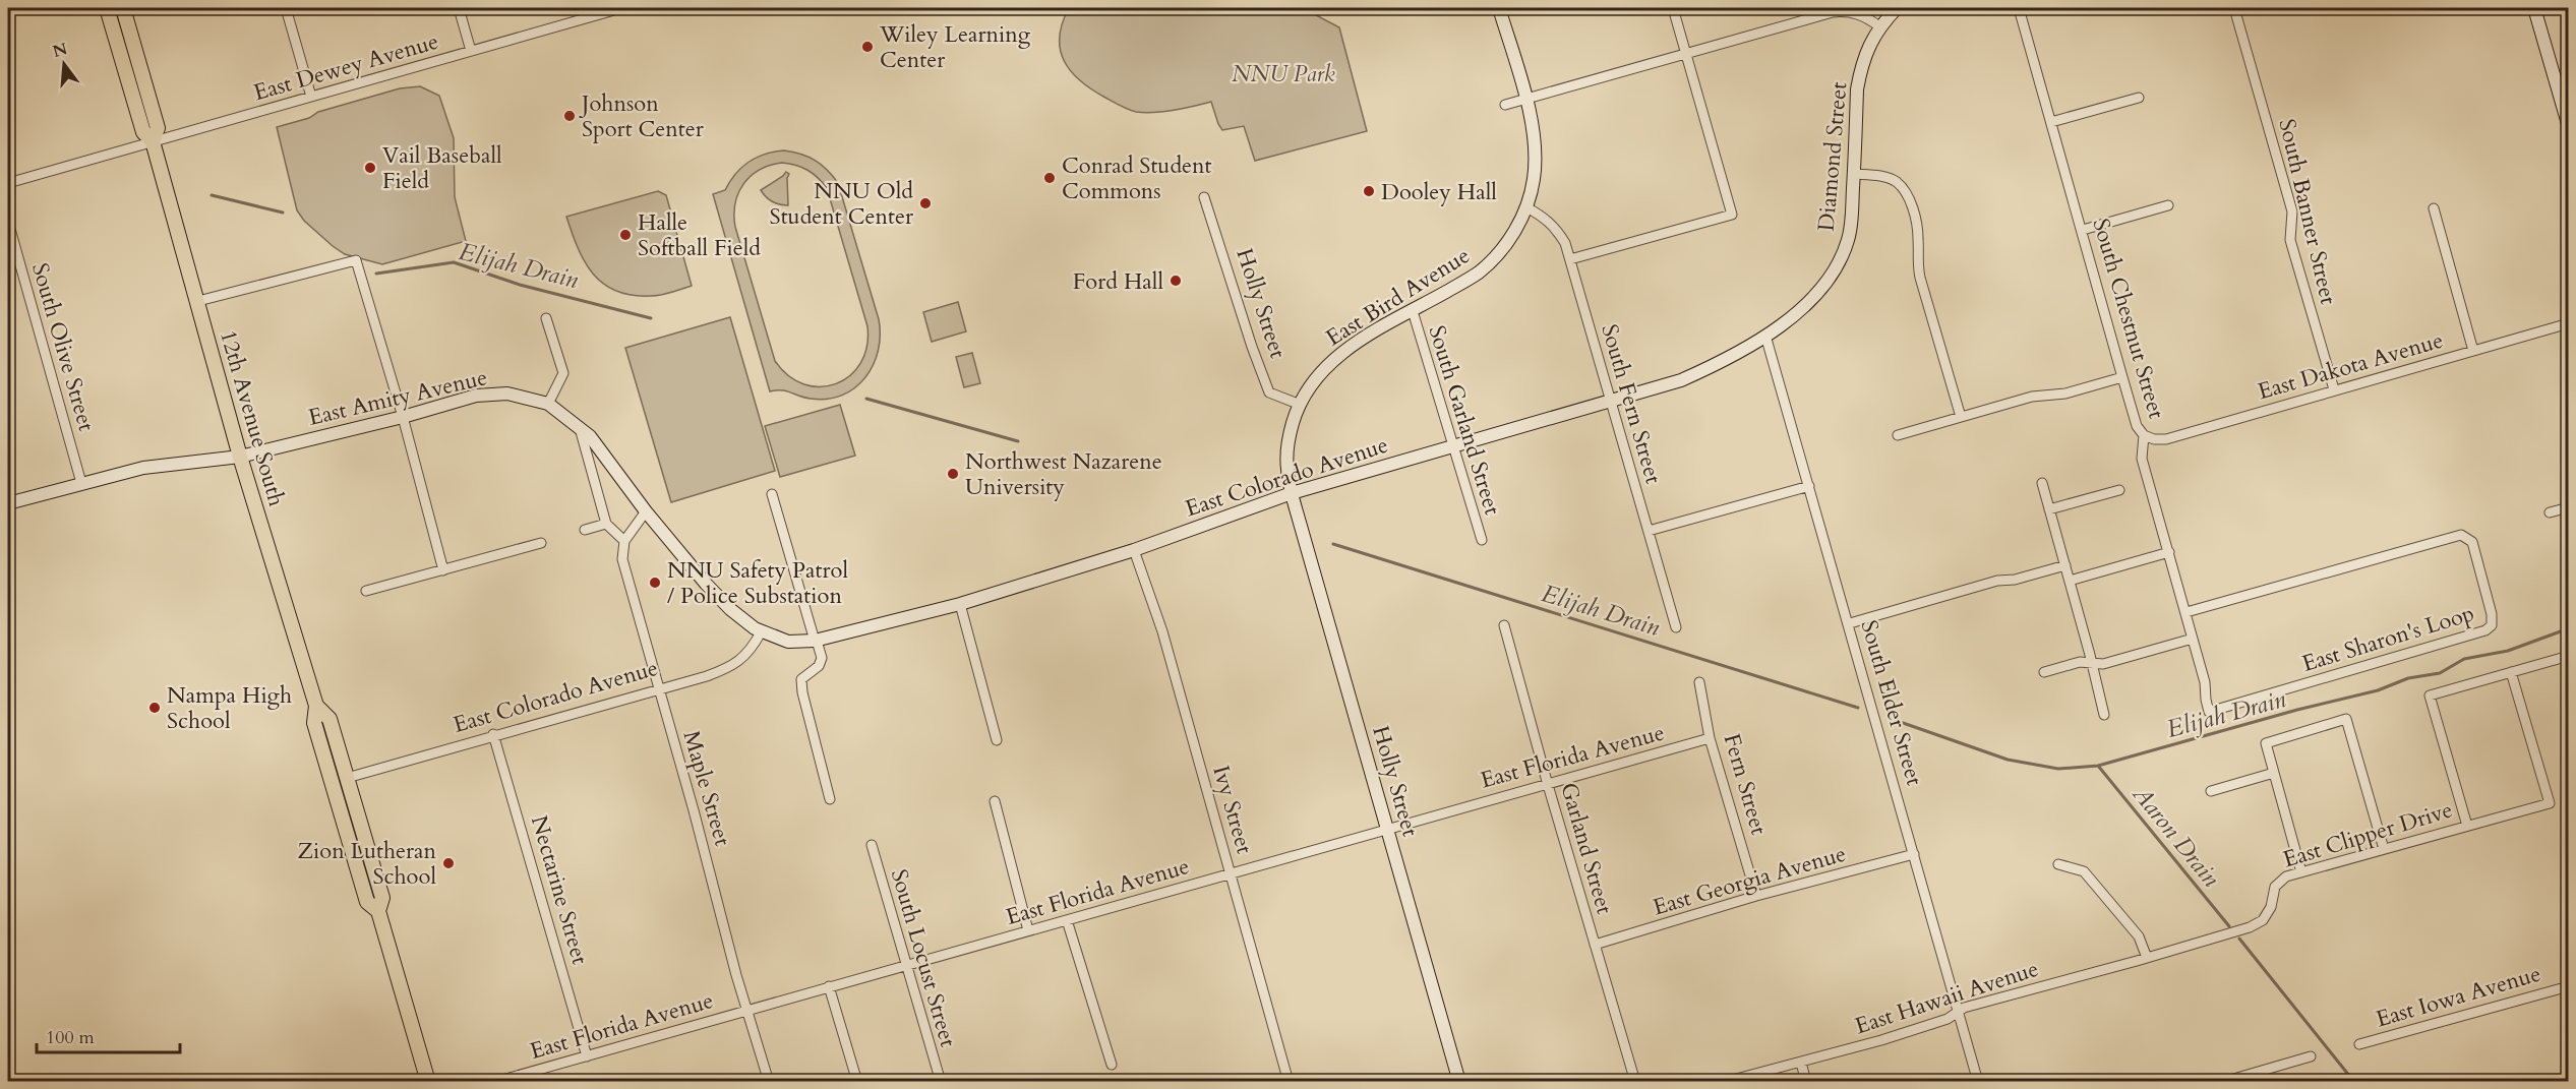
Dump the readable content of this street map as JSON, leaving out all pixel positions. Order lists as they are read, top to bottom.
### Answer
{
  "streets": {
    "main road": [
      "Diamond Street",
      "East Bird Avenue",
      "Holly Street",
      "East Amity Avenue",
      "12th Avenue South",
      "East Colorado Avenue"
    ],
    "street": [
      "East Dewey Avenue",
      "South Banner Street",
      "South Chestnut Street",
      "South Olive Street",
      "East Dakota Avenue",
      "South Fern Street",
      "South Garland Street",
      "East Sharon's Loop",
      "South Elder Street",
      "East Florida Avenue",
      "Fern Street",
      "Maple Street",
      "Ivy Street",
      "East Clipper Drive",
      "Garland Street",
      "East Georgia Avenue",
      "Nectarine Street",
      "South Locust Street",
      "East Iowa Avenue",
      "East Hawaii Avenue"
    ]
  },
  "crossings": [
    ["East Dewey Avenue", "12th Avenue South"],
    ["Diamond Street", "East Colorado Avenue"],
    ["Diamond Street", "South Elder Street"],
    ["South Banner Street", "East Dakota Avenue"],
    ["East Bird Avenue", "Holly Street"],
    ["East Bird Avenue", "South Fern Street"],
    ["East Bird Avenue", "South Garland Street"],
    ["East Bird Avenue", "East Colorado Avenue"],
    ["Holly Street", "East Colorado Avenue"],
    ["Holly Street", "East Florida Avenue"],
    ["South Chestnut Street", "East Dakota Avenue"],
    ["South Chestnut Street", "East Sharon's Loop"],
    ["South Olive Street", "East Amity Avenue"],
    ["East Amity Avenue", "12th Avenue South"],
    ["South Fern Street", "East Colorado Avenue"],
    ["12th Avenue South", "East Colorado Avenue"],
    ["South Garland Street", "East Colorado Avenue"],
    ["East Colorado Avenue", "South Elder Street"],
    ["East Colorado Avenue", "Maple Street"],
    ["East Colorado Avenue", "Ivy Street"],
    ["East Colorado Avenue", "Nectarine Street"],
    ["South Elder Street", "East Georgia Avenue"],
    ["South Elder Street", "East Hawaii Avenue"],
    ["East Florida Avenue", "Fern Street"],
    ["East Florida Avenue", "Maple Street"],
    ["East Florida Avenue", "Ivy Street"],
    ["East Florida Avenue", "Garland Street"],
    ["East Florida Avenue", "Nectarine Street"],
    ["East Florida Avenue", "South Locust Street"],
    ["Fern Street", "East Georgia Avenue"],
    ["East Clipper Drive", "East Hawaii Avenue"],
    ["Garland Street", "East Georgia Avenue"]
  ],
  "water": ["Elijah Drain", "Aaron Drain"],
  "parks": ["NNU Park"],
  "places": [
    "Wiley Learning Center",
    "Johnson Sport Center",
    "Vail Baseball Field",
    "Conrad Student Commons",
    "Dooley Hall",
    "NNU Old Student Center",
    "Halle Softball Field",
    "Ford Hall",
    "Northwest Nazarene University",
    "NNU Safety Patrol / Police Substation",
    "Nampa High School",
    "Zion Lutheran School"
  ],
  "scale_bar": "100 m",
  "north": "top"
}
